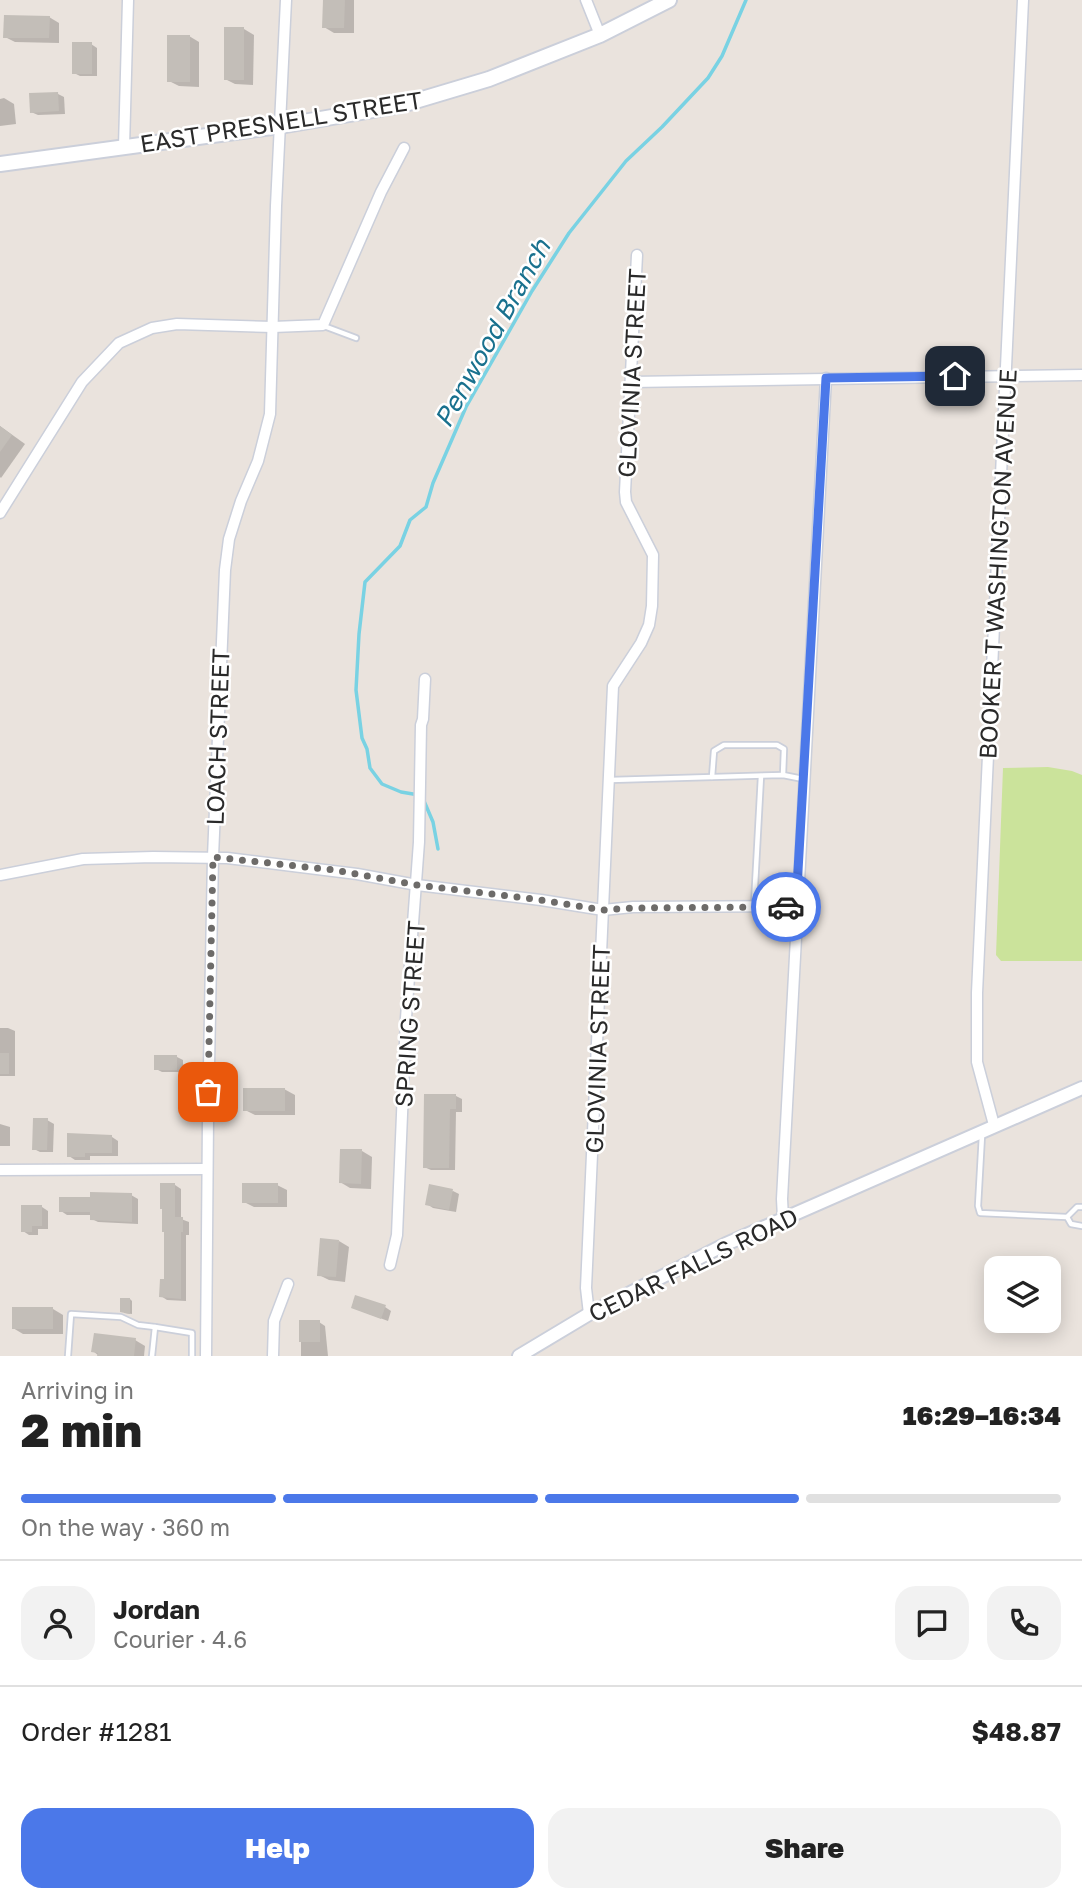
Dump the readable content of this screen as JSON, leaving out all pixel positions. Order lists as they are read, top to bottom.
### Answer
{
  "streets": {
    "main road": ["EAST PRESNELL STREET"],
    "street": [
      "GLOVINIA STREET",
      "BOOKER T WASHINGTON AVENUE",
      "LOACH STREET",
      "SPRING STREET",
      "CEDAR FALLS ROAD"
    ]
  },
  "crossings": [
    ["EAST PRESNELL STREET", "LOACH STREET"],
    ["GLOVINIA STREET", "CEDAR FALLS ROAD"],
    ["BOOKER T WASHINGTON AVENUE", "CEDAR FALLS ROAD"]
  ],
  "water": ["Penwood Branch"],
  "page": {
    "heading": ["2 min", "Arriving in", "16:29–16:34"],
    "panel": [
      "Jordan",
      "Courier · 4.6",
      "Order #1281",
      "$48.87"
    ],
    "bar": "On the way · 360 m",
    "buttons": ["Help", "Share"]
  }
}
